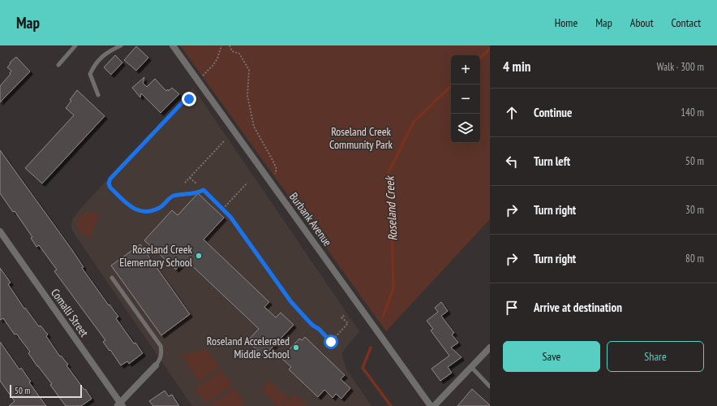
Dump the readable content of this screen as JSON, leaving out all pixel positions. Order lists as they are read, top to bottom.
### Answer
{
  "streets": {
    "street": ["Burbank Avenue", "Comalli Street"]
  },
  "water": ["Roseland Creek"],
  "parks": ["Roseland Creek Community Park"],
  "places": ["Roseland Creek Elementary School", "Roseland Accelerated Middle School"],
  "scale_bar": "50 m",
  "page": {
    "header": "Map",
    "nav": [
      "Home",
      "Map",
      "About",
      "Contact"
    ],
    "heading": ["4 min", "Walk · 300 m"],
    "map_buttons": ["+", "−"],
    "list": [
      ["Continue", "140 m"],
      ["Turn left", "50 m"],
      ["Turn right", "30 m"],
      ["Turn right", "80 m"],
      "Arrive at destination"
    ],
    "buttons": ["Save", "Share"],
    "scale": "50 m"
  }
}
